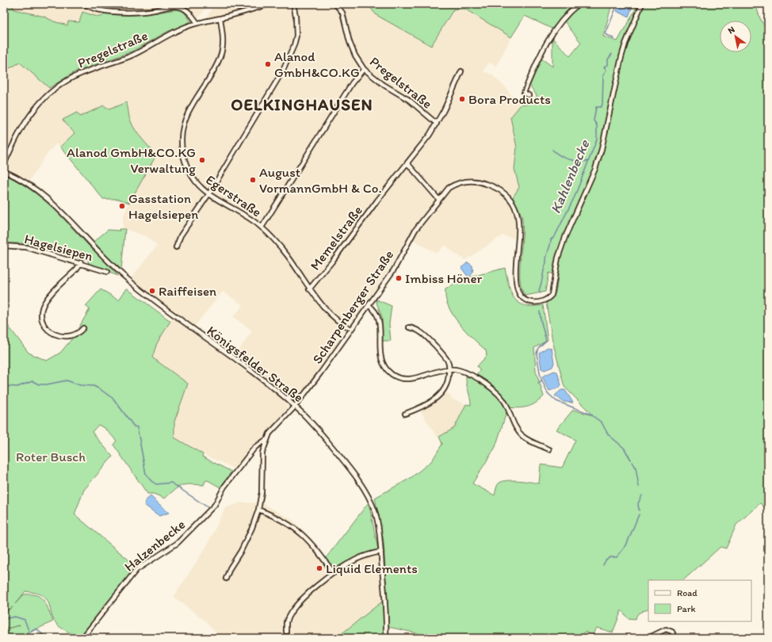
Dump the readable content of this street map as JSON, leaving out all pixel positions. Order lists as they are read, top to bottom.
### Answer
{
  "streets": {
    "street": [
      "Pregelstraße",
      "Egerstraße",
      "Memelstraße",
      "Hagelsiepen",
      "Scharpenberger Straße",
      "Königsfelder Straße",
      "Halzenbecke"
    ]
  },
  "crossings": [
    ["Pregelstraße", "Egerstraße"],
    ["Pregelstraße", "Memelstraße"],
    ["Egerstraße", "Memelstraße"],
    ["Egerstraße", "Scharpenberger Straße"],
    ["Scharpenberger Straße", "Königsfelder Straße"],
    ["Scharpenberger Straße", "Halzenbecke"]
  ],
  "districts": ["OELKINGHAUSEN"],
  "water": ["Kahlenbecke"],
  "parks": ["Roter Busch"],
  "places": [
    "Alanod GmbH&CO.KG",
    "Bora Products",
    "Alanod GmbH&CO.KG Verwaltung",
    "August VormannGmbH & Co.",
    "Gasstation Hagelsiepen",
    "Imbiss Höner",
    "Raiffeisen",
    "Liquid Elements"
  ],
  "legend": ["Road", "Park"],
  "north": "top left"
}
